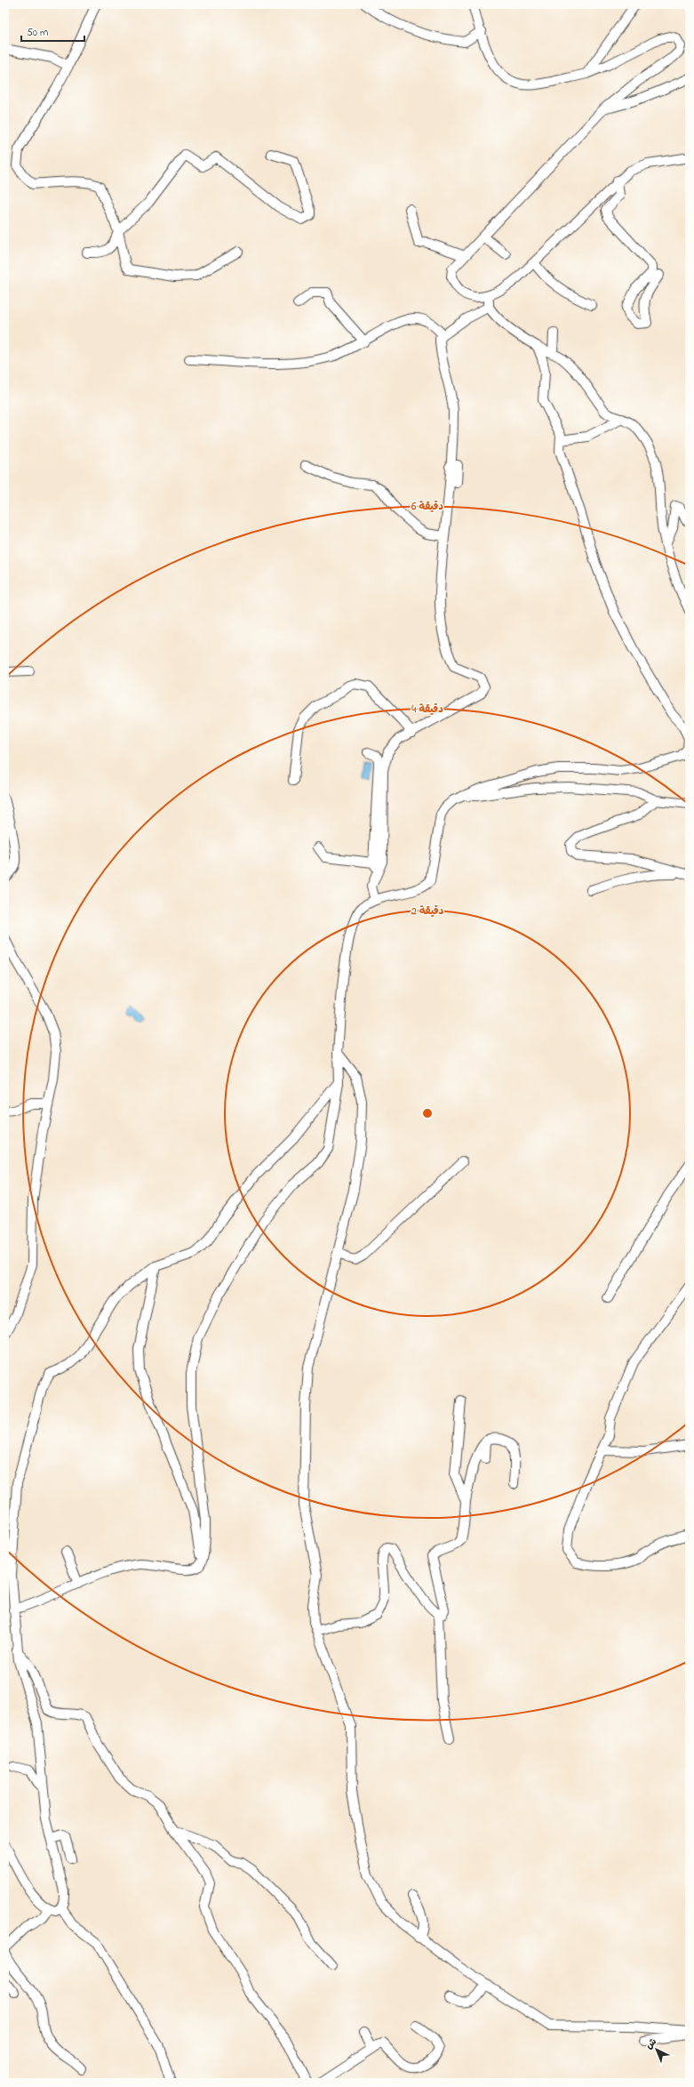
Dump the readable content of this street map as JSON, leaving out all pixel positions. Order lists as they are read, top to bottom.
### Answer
{
  "scale_bar": "50 m",
  "north": "top left",
  "rings": ["6 دقيقة", "4 دقيقة", "2 دقيقة"]
}
